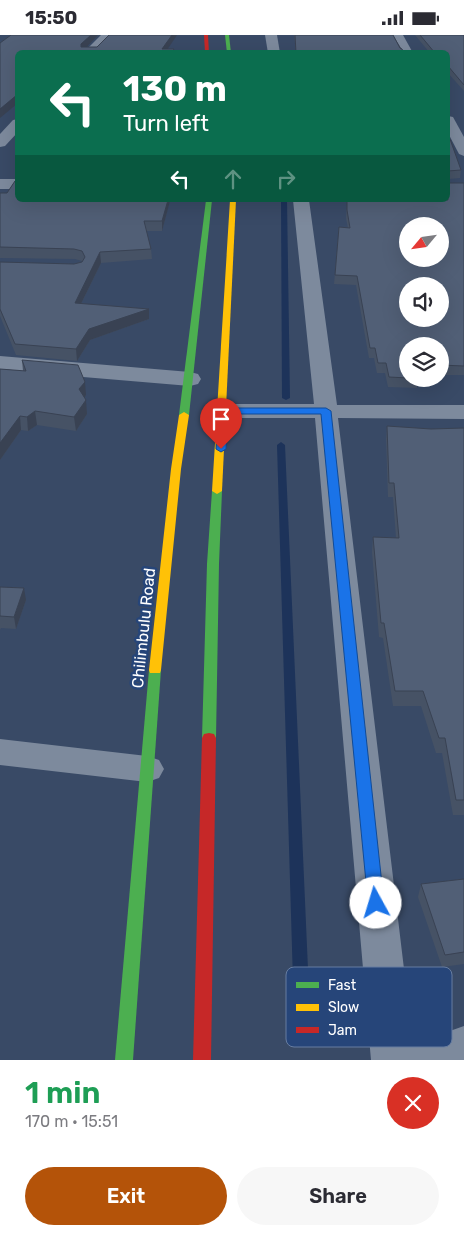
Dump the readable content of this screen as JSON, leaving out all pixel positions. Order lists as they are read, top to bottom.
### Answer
{
  "streets": {
    "main road": ["Chilimbulu Road"]
  },
  "legend": ["Fast", "Slow", "Jam"],
  "north": "bottom left",
  "page": {
    "status": "15:50",
    "turn": ["130 m", "Turn left"],
    "heading": ["1 min", "170 m · 15:51"],
    "buttons": ["Exit", "Share"]
  }
}
